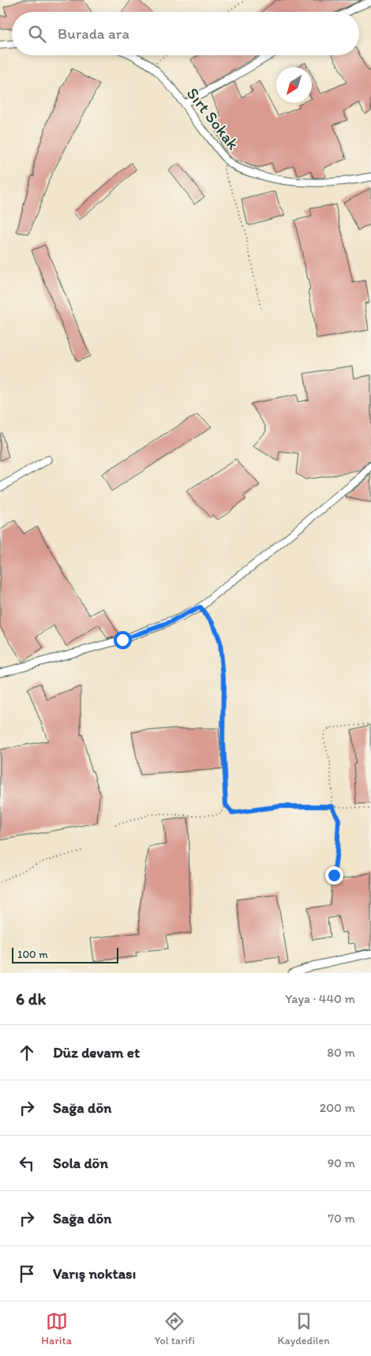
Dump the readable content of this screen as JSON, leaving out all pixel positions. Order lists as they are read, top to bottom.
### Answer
{
  "streets": {
    "street": ["Sırt Sokak"]
  },
  "scale_bar": "100 m",
  "north": "bottom left",
  "page": {
    "search": "Burada ara",
    "scale": "100 m",
    "heading": ["6 dk", "Yaya · 440 m"],
    "list": [
      ["Düz devam et", "80 m"],
      ["Sağa dön", "200 m"],
      ["Sola dön", "90 m"],
      ["Sağa dön", "70 m"],
      "Varış noktası"
    ],
    "nav": ["Harita", "Yol tarifi", "Kaydedilen"]
  }
}
